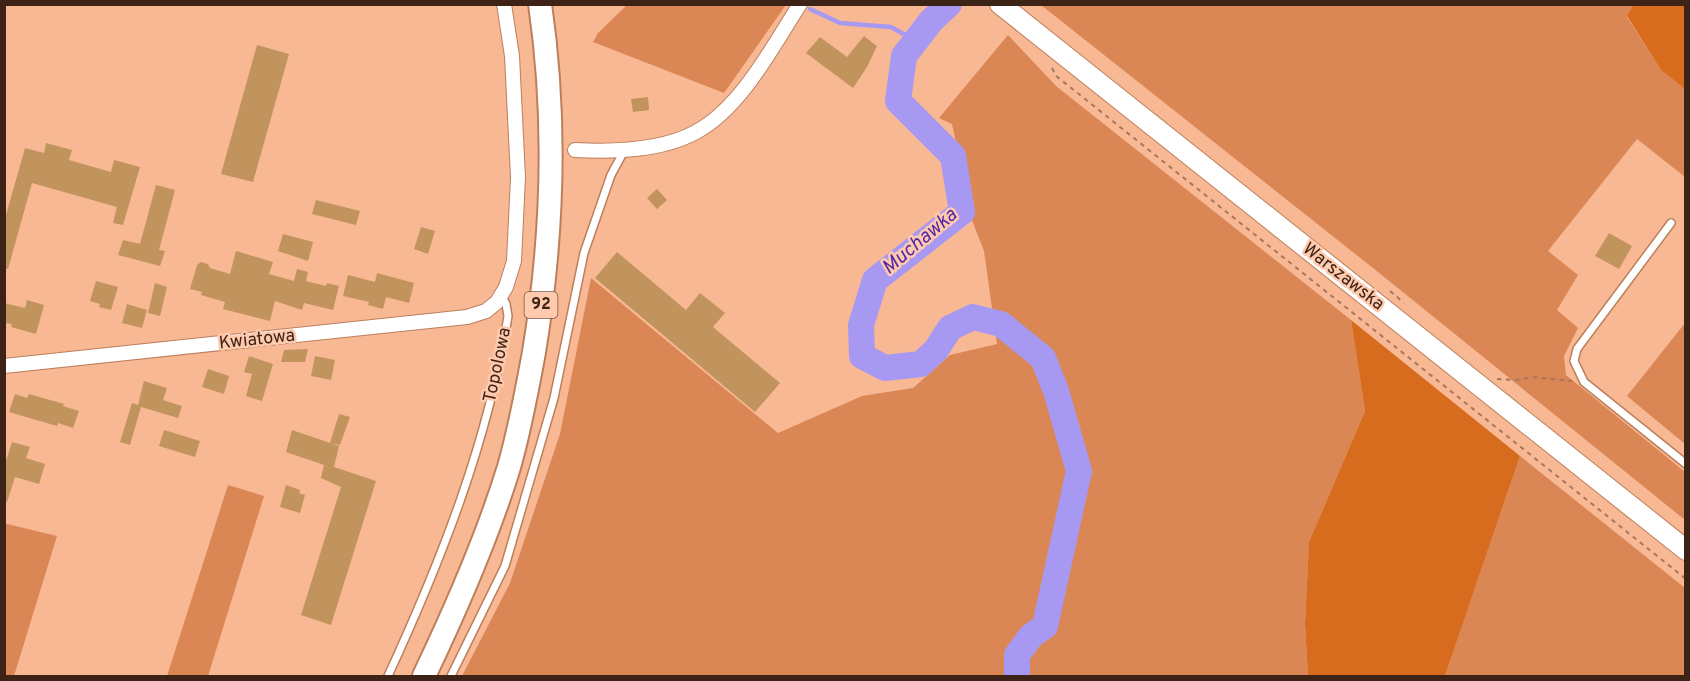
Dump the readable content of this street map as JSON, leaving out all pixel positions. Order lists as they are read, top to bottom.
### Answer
{
  "streets": {
    "main road": ["Warszawska", "92"],
    "street": ["Kwiatowa"],
    "lane": ["Topolowa"]
  },
  "crossings": [
    ["Kwiatowa", "Topolowa"]
  ],
  "water": ["Muchawka"]
}
